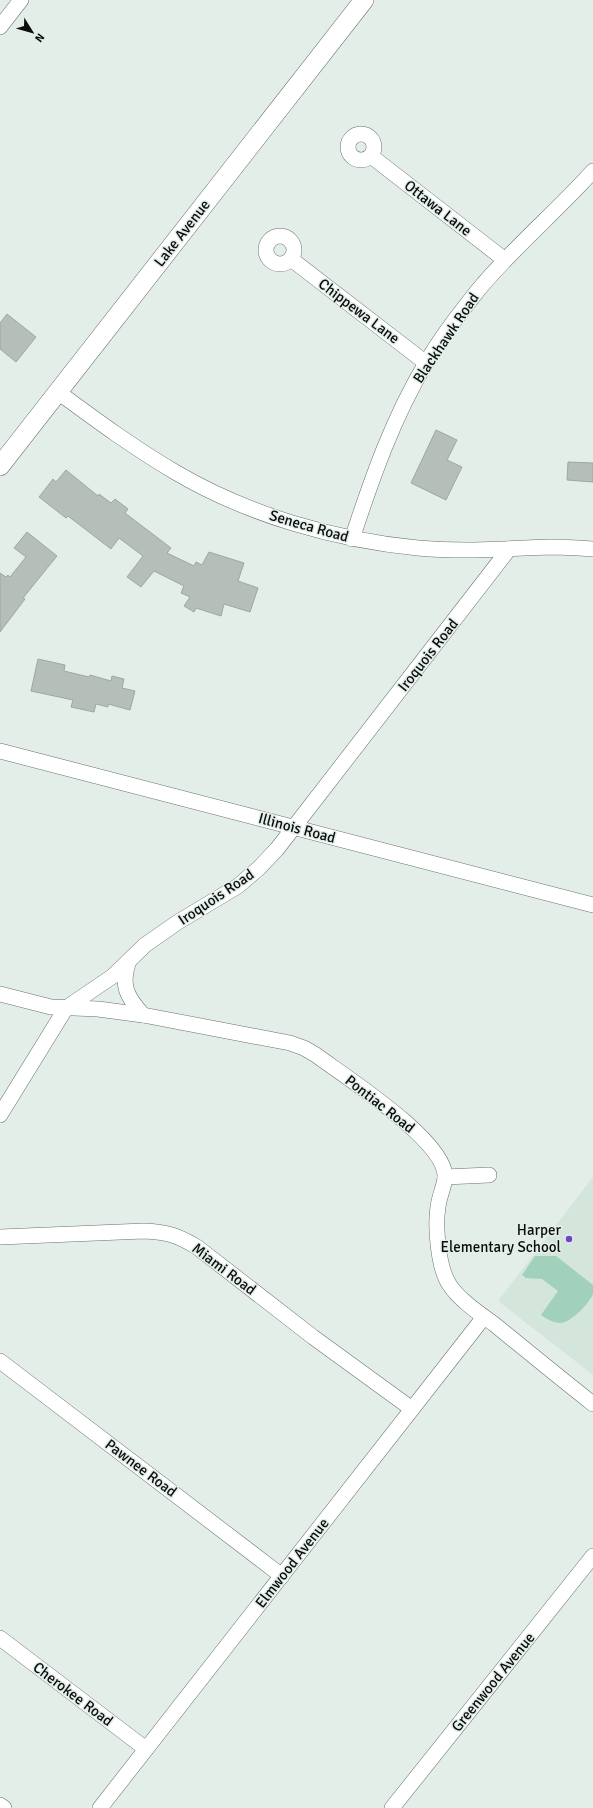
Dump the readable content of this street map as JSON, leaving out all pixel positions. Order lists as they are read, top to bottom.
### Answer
{
  "streets": {
    "main road": ["Lake Avenue"],
    "street": [
      "Ottawa Lane",
      "Chippewa Lane",
      "Blackhawk Road",
      "Seneca Road",
      "Iroquois Road",
      "Illinois Road",
      "Pontiac Road",
      "Miami Road",
      "Pawnee Road",
      "Elmwood Avenue",
      "Greenwood Avenue",
      "Cherokee Road"
    ]
  },
  "crossings": [
    ["Ottawa Lane", "Blackhawk Road"],
    ["Lake Avenue", "Seneca Road"],
    ["Chippewa Lane", "Blackhawk Road"],
    ["Blackhawk Road", "Seneca Road"],
    ["Seneca Road", "Iroquois Road"],
    ["Iroquois Road", "Illinois Road"],
    ["Iroquois Road", "Pontiac Road"],
    ["Miami Road", "Elmwood Avenue"],
    ["Pawnee Road", "Elmwood Avenue"],
    ["Elmwood Avenue", "Cherokee Road"]
  ],
  "places": ["Harper Elementary School"],
  "north": "bottom right"
}
